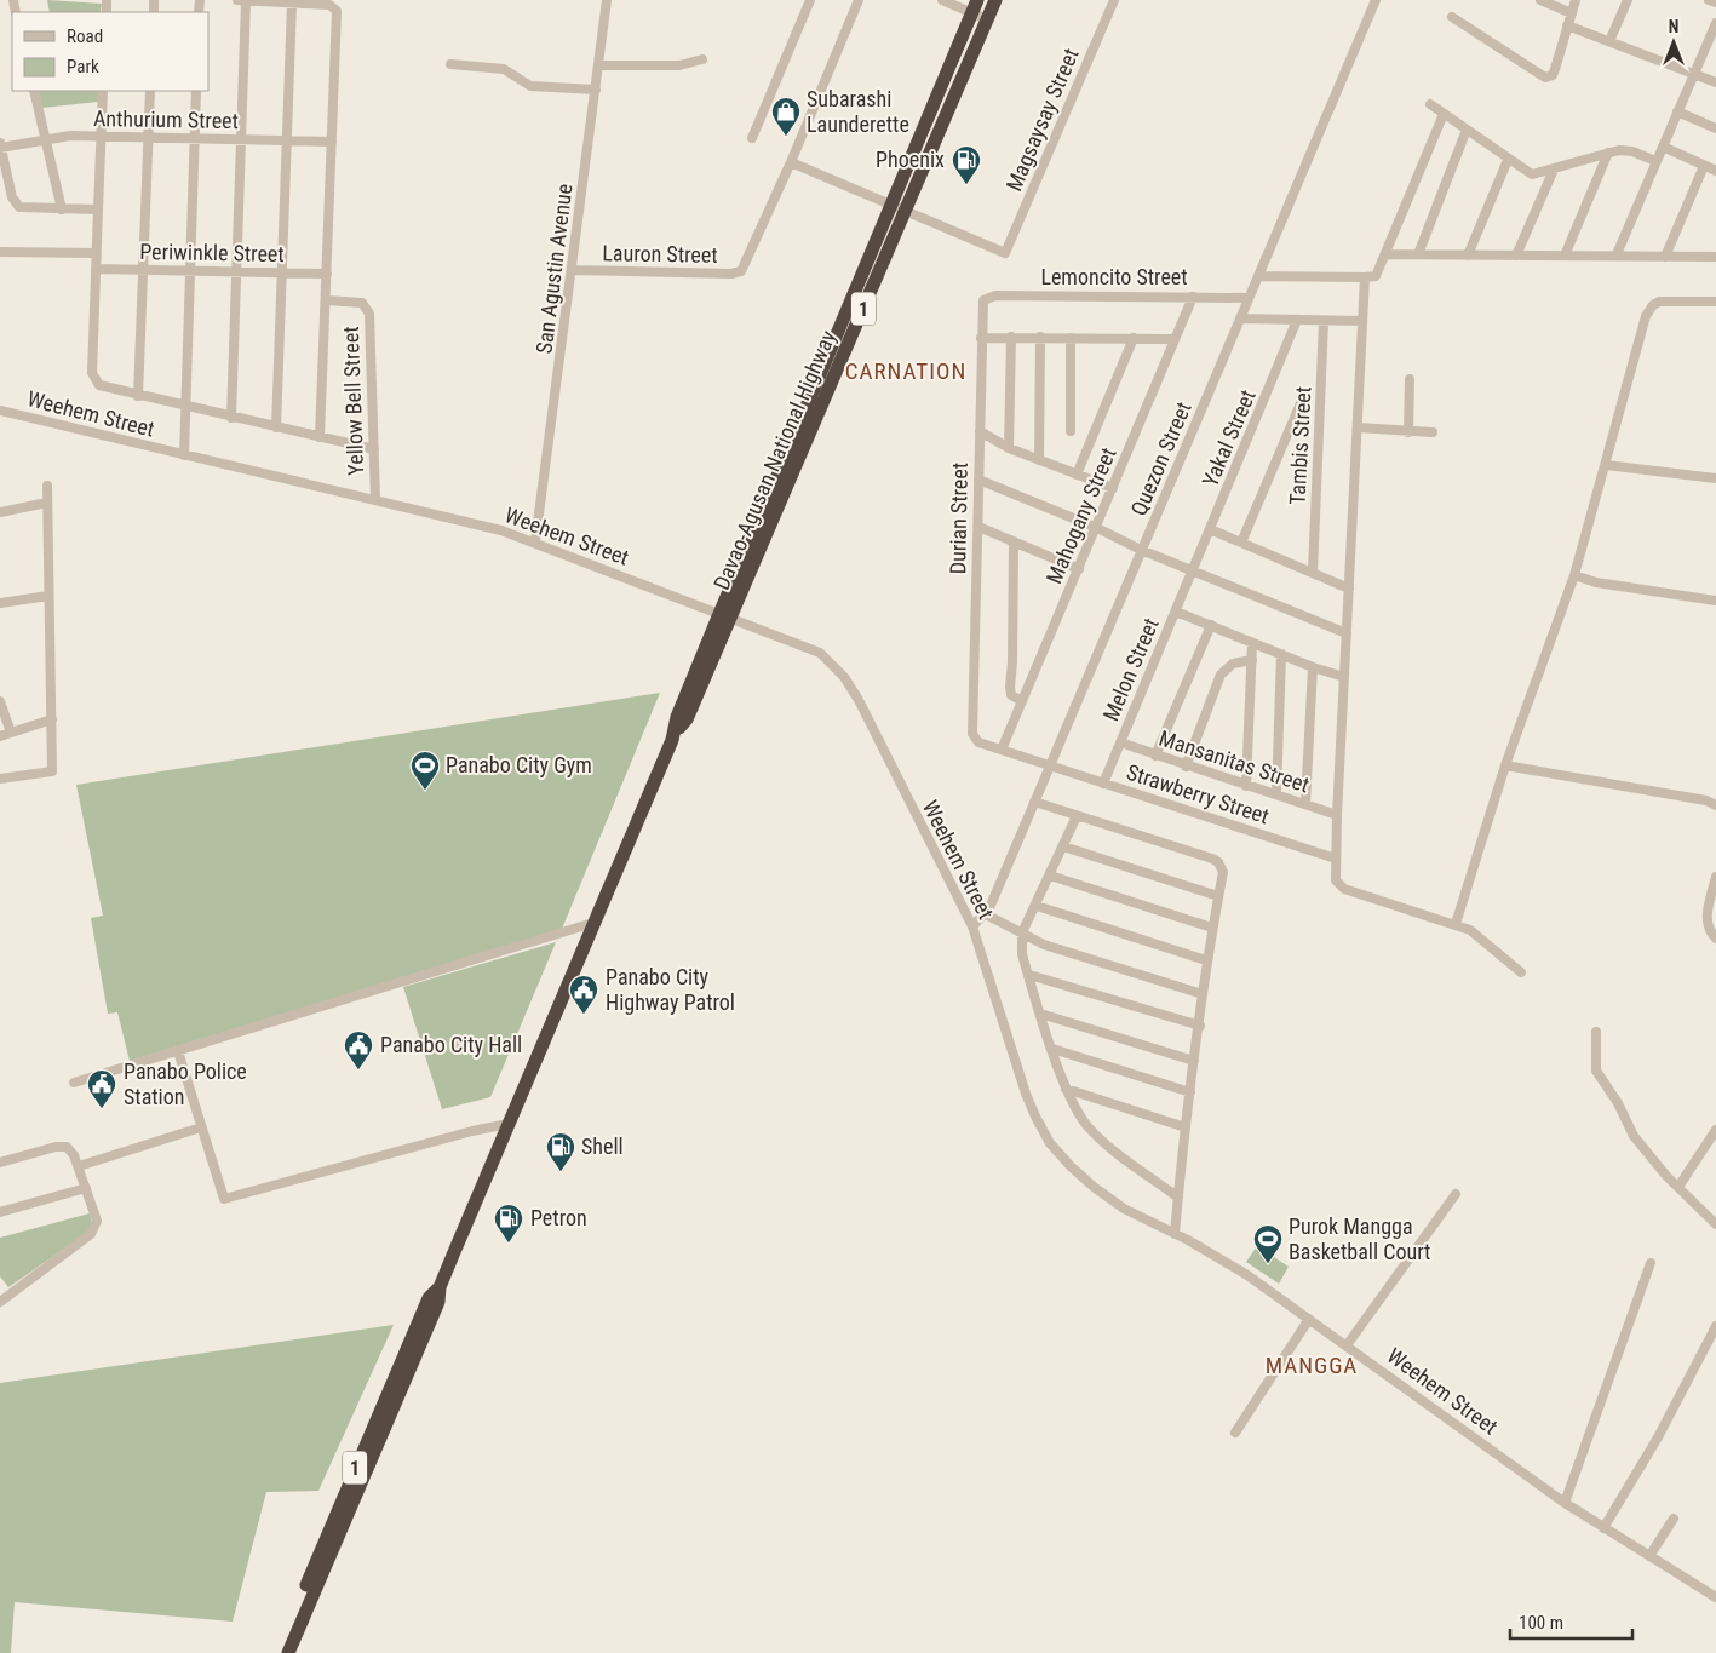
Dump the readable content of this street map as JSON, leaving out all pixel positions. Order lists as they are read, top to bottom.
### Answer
{
  "streets": {
    "highway": ["1", "Davao-Agusan National Highway"],
    "street": [
      "Anthurium Street",
      "Magsaysay Street",
      "Periwinkle Street",
      "Lauron Street",
      "San Agustin Avenue",
      "Lemoncito Street",
      "Yellow Bell Street",
      "Weehem Street",
      "Yakal Street",
      "Tambis Street",
      "Quezon Street",
      "Mahogany Street",
      "Durian Street",
      "Melon Street",
      "Mansanitas Street",
      "Strawberry Street"
    ]
  },
  "crossings": [
    ["Magsaysay Street", "Davao-Agusan National Highway"],
    ["Lauron Street", "San Agustin Avenue"],
    ["San Agustin Avenue", "Weehem Street"],
    ["Lemoncito Street", "Quezon Street"],
    ["Lemoncito Street", "Mahogany Street"],
    ["Lemoncito Street", "Durian Street"],
    ["Yellow Bell Street", "Weehem Street"],
    ["Weehem Street", "Quezon Street"],
    ["Weehem Street", "Davao-Agusan National Highway"],
    ["Yakal Street", "Melon Street"],
    ["Quezon Street", "Strawberry Street"],
    ["Mahogany Street", "Strawberry Street"],
    ["Durian Street", "Strawberry Street"],
    ["Melon Street", "Mansanitas Street"],
    ["Melon Street", "Strawberry Street"]
  ],
  "districts": ["CARNATION", "MANGGA"],
  "places": {
    "shop": ["Subarashi Launderette"],
    "fuel station": ["Phoenix", "Shell", "Petron"],
    "sports": ["Panabo City Gym", "Purok Mangga Basketball Court"],
    "public building": ["Panabo City Highway Patrol", "Panabo City Hall", "Panabo Police Station"]
  },
  "legend": ["Road", "Park"],
  "scale_bar": "100 m",
  "north": "top"
}
